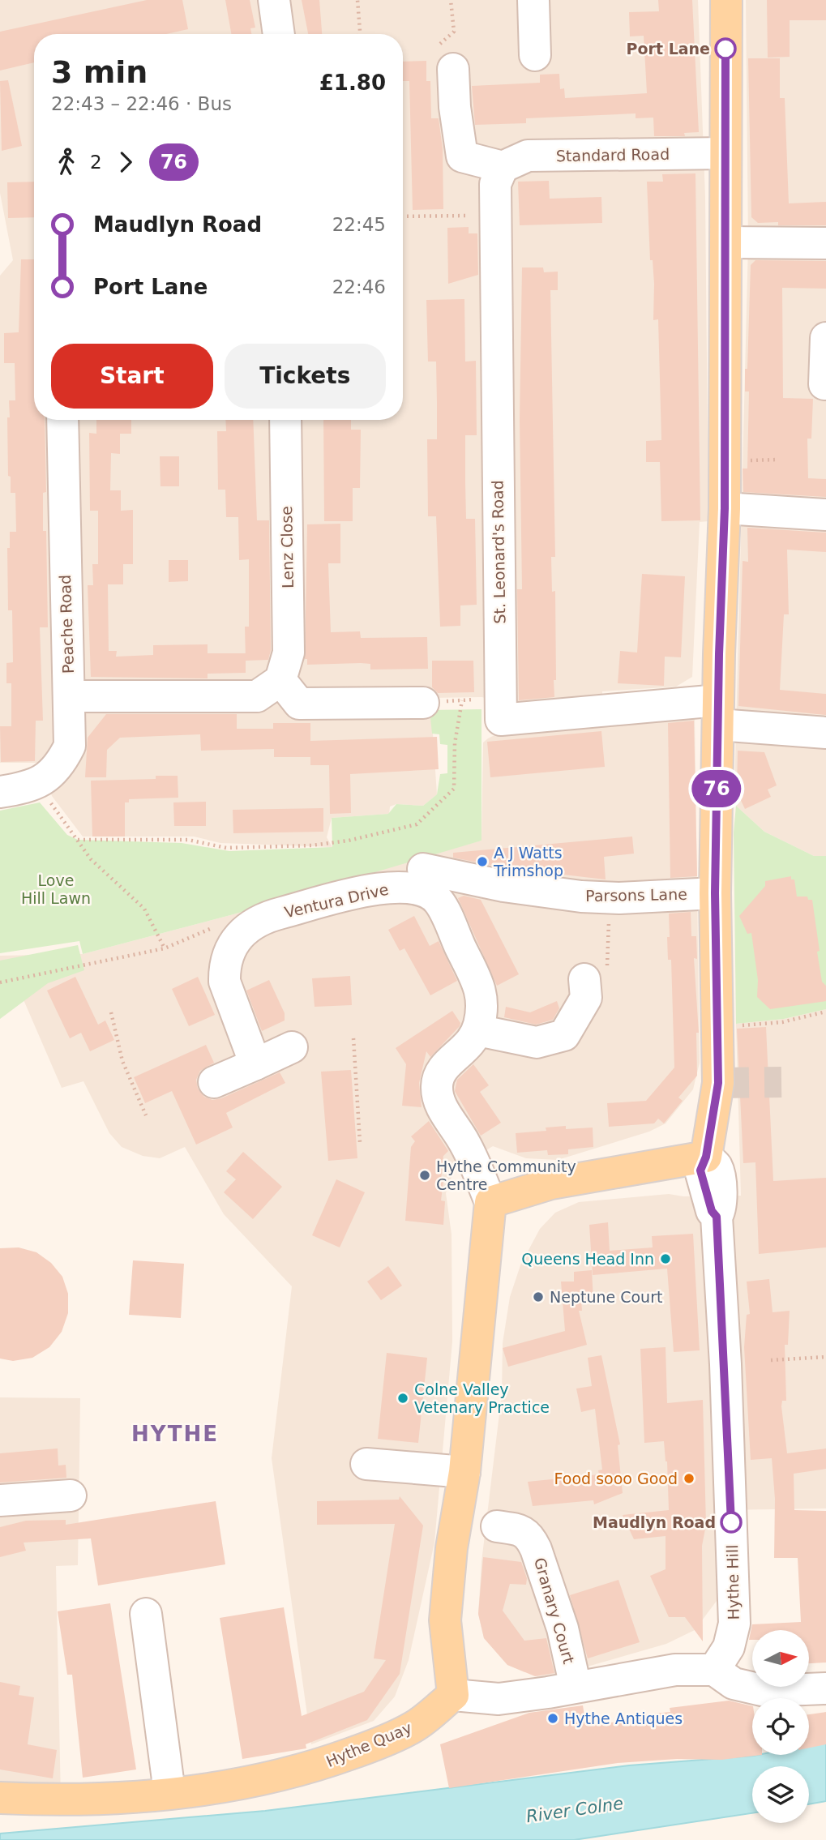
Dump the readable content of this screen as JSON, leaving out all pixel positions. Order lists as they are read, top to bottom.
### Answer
{
  "streets": {
    "main road": ["Hythe Hill", "Hythe Quay"],
    "street": [
      "Standard Road",
      "Lenz Close",
      "St. Leonard's Road",
      "Peache Road",
      "Parsons Lane",
      "Ventura Drive",
      "Granary Court"
    ]
  },
  "crossings": [
    ["Standard Road", "St. Leonard's Road"],
    ["Standard Road", "Hythe Hill"],
    ["St. Leonard's Road", "Hythe Hill"],
    ["Parsons Lane", "Hythe Hill"]
  ],
  "districts": ["HYTHE"],
  "water": ["River Colne"],
  "parks": ["Love Hill Lawn"],
  "places": [
    "Port Lane",
    "A J Watts Trimshop",
    "Hythe Community Centre",
    "Queens Head Inn",
    "Neptune Court",
    "Colne Valley Vetenary Practice",
    "Food sooo Good",
    "Maudlyn Road",
    "Hythe Antiques"
  ],
  "lines": ["bus line 76"],
  "north": "right",
  "page": {
    "on_map": "76",
    "heading": ["3 min", "22:43 – 22:46 · Bus", "£1.80"],
    "legs": ["2", "76"],
    "list": [
      {
        "name": "Maudlyn Road",
        "value": "22:45"
      },
      {
        "name": "Port Lane",
        "value": "22:46"
      }
    ],
    "buttons": ["Start", "Tickets"]
  }
}
